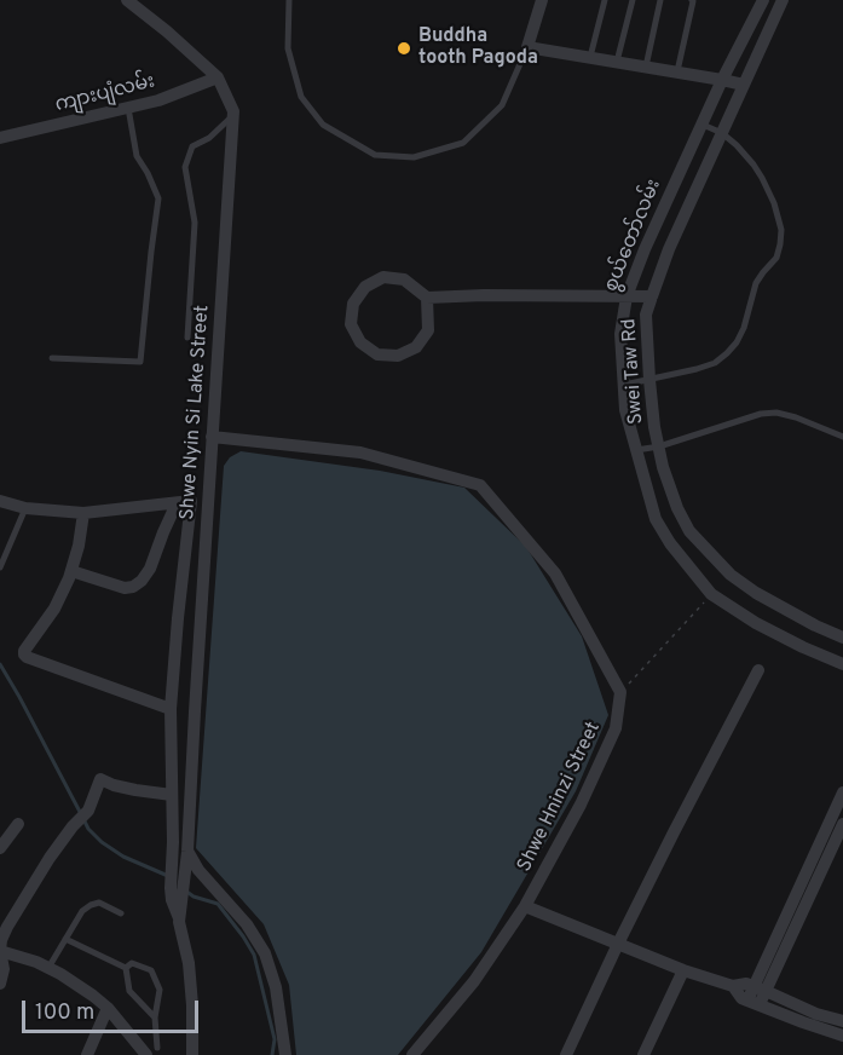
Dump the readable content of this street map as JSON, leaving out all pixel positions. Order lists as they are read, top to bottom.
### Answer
{
  "streets": {
    "street": [
      "ကျားပျံလမ်း",
      "စွယ်တော်လမ်း",
      "Swei Taw Rd",
      "Shwe Nyin Si Lake Street",
      "Shwe Hninzi Street"
    ]
  },
  "crossings": [
    ["ကျားပျံလမ်း", "Shwe Nyin Si Lake Street"]
  ],
  "places": ["Buddha tooth Pagoda"],
  "scale_bar": "100 m"
}
